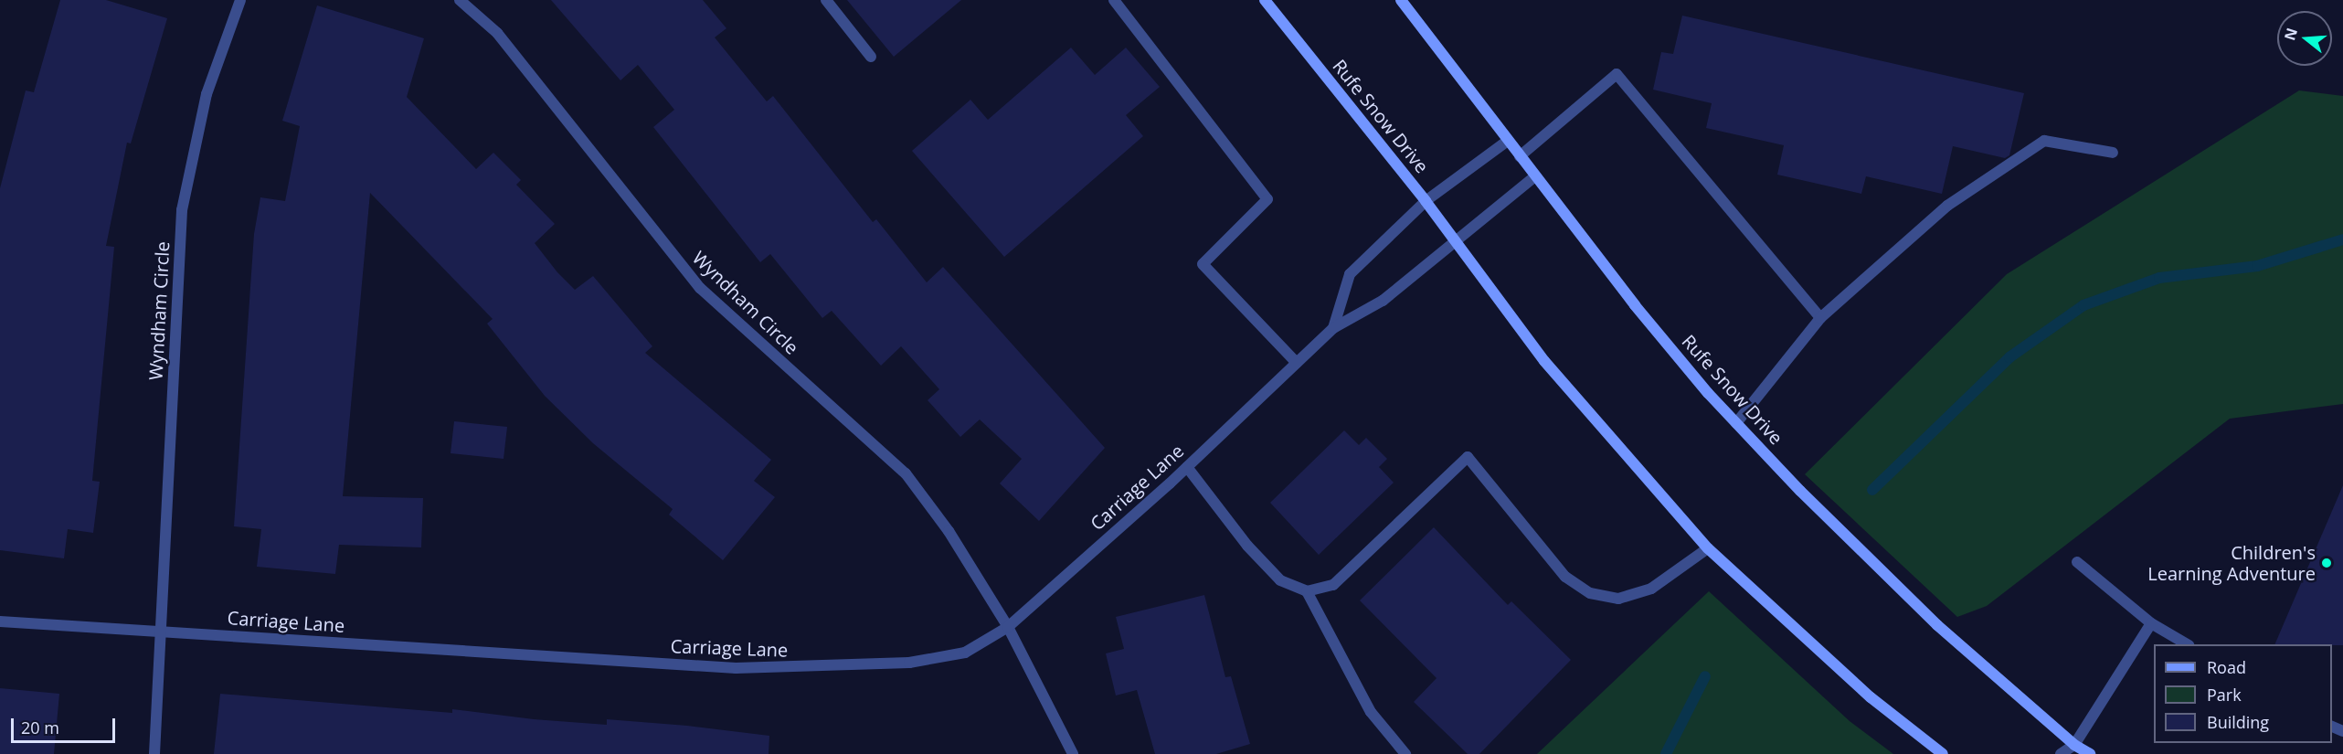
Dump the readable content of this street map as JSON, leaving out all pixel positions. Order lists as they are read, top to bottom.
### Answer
{
  "streets": {
    "main road": ["Rufe Snow Drive"],
    "street": ["Wyndham Circle", "Carriage Lane"]
  },
  "crossings": [
    ["Rufe Snow Drive", "Carriage Lane"],
    ["Wyndham Circle", "Carriage Lane"]
  ],
  "places": ["Children's Learning Adventure"],
  "legend": ["Road", "Park", "Building"],
  "scale_bar": "20 m",
  "north": "left"
}
